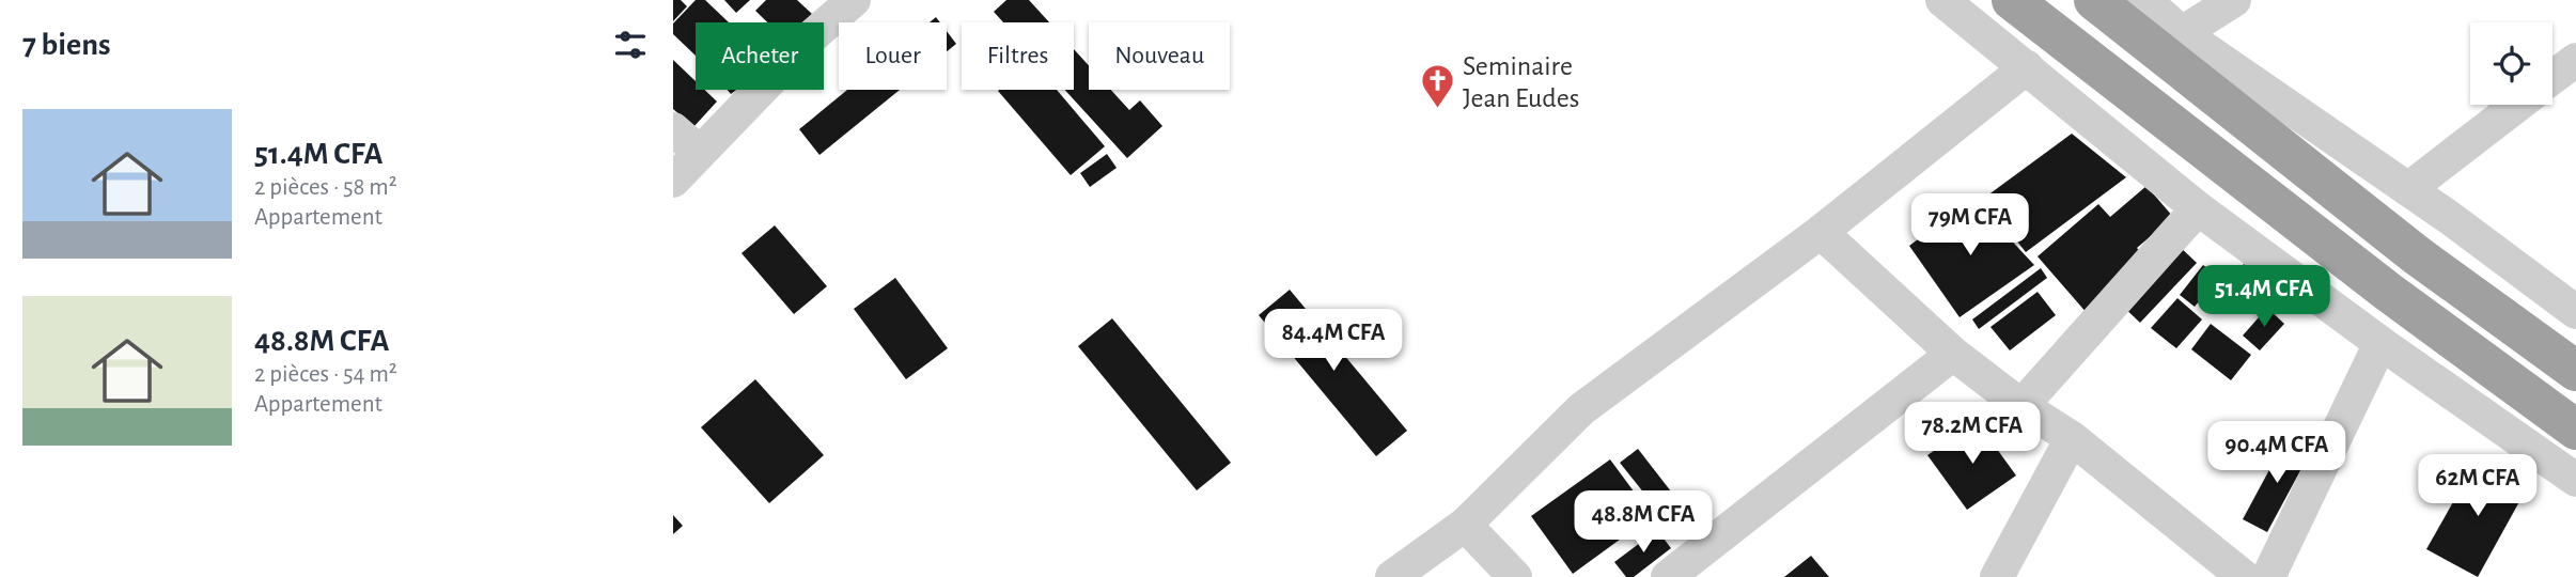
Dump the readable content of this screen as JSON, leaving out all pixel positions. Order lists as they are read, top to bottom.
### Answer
{
  "places": {
    "church": ["Seminaire Jean Eudes"]
  },
  "page": {
    "heading": "7 biens",
    "chip": [
      "Acheter",
      "Louer",
      "Filtres",
      "Nouveau"
    ],
    "list": [
      {
        "name": "51.4M CFA",
        "note": "2 pièces · 58 m² · Appartement"
      },
      {
        "name": "48.8M CFA",
        "note": "2 pièces · 54 m² · Appartement"
      }
    ],
    "price": [
      "79M CFA",
      "51.4M CFA",
      "84.4M CFA",
      "78.2M CFA",
      "90.4M CFA",
      "62M CFA",
      "48.8M CFA"
    ]
  }
}
